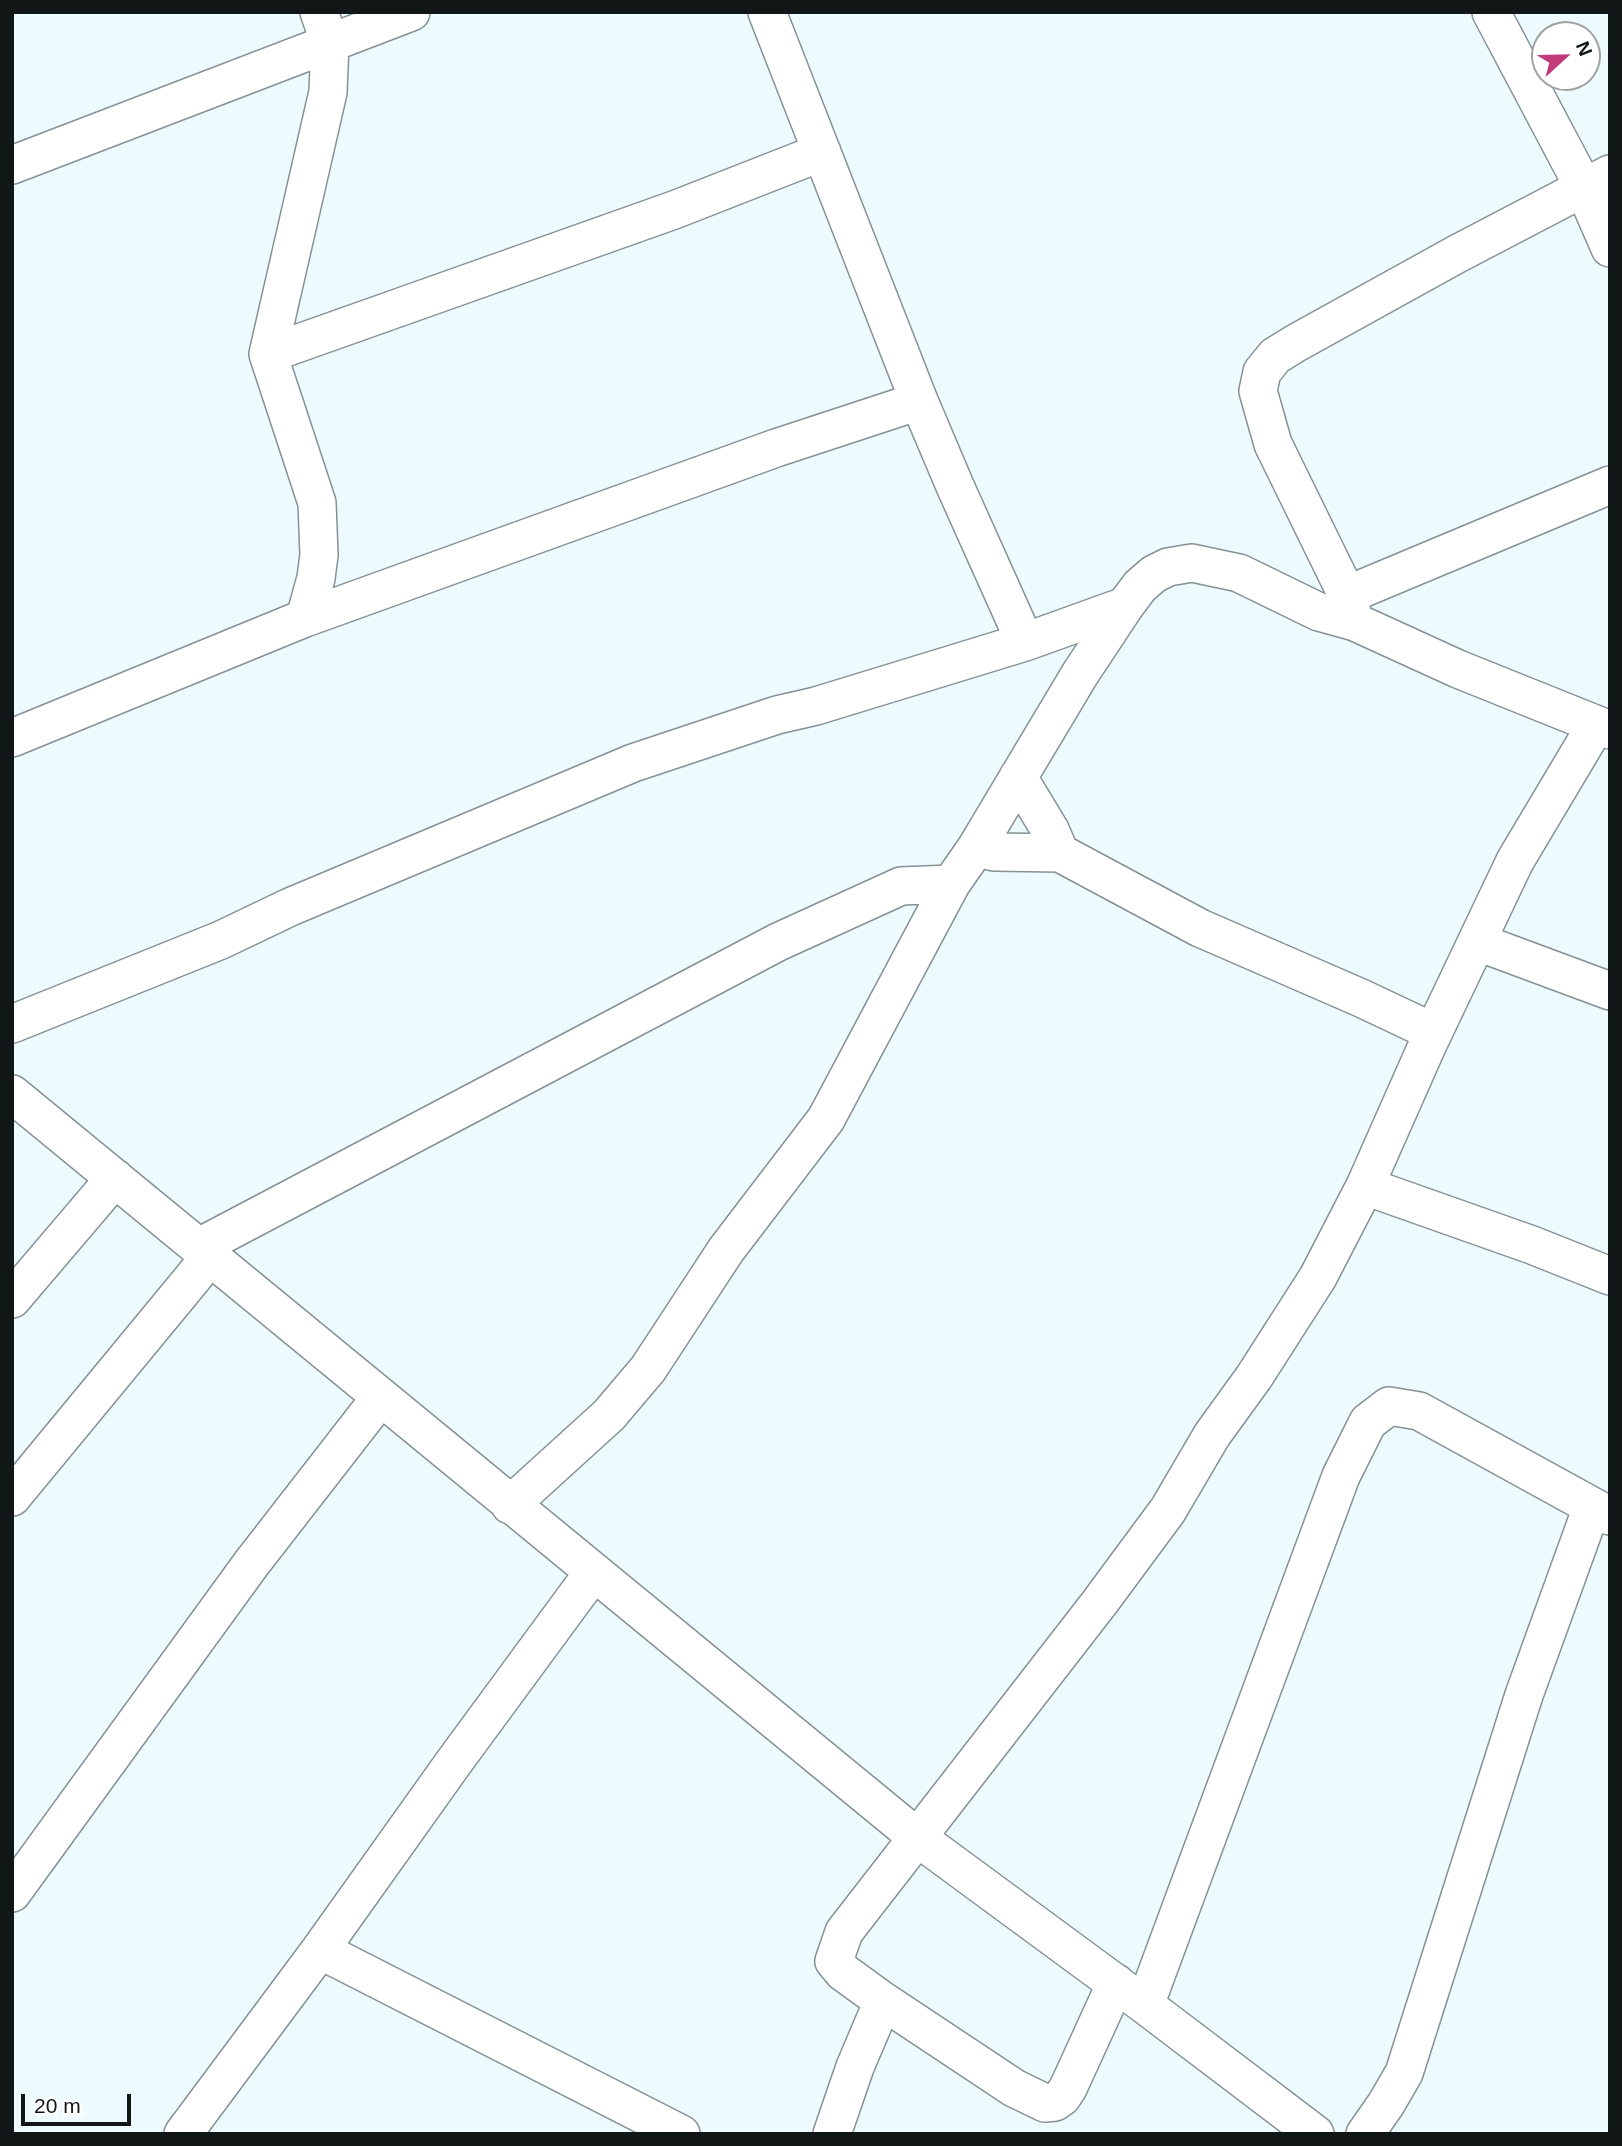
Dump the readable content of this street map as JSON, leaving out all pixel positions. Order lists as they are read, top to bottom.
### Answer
{
  "scale_bar": "20 m",
  "north": "right"
}
